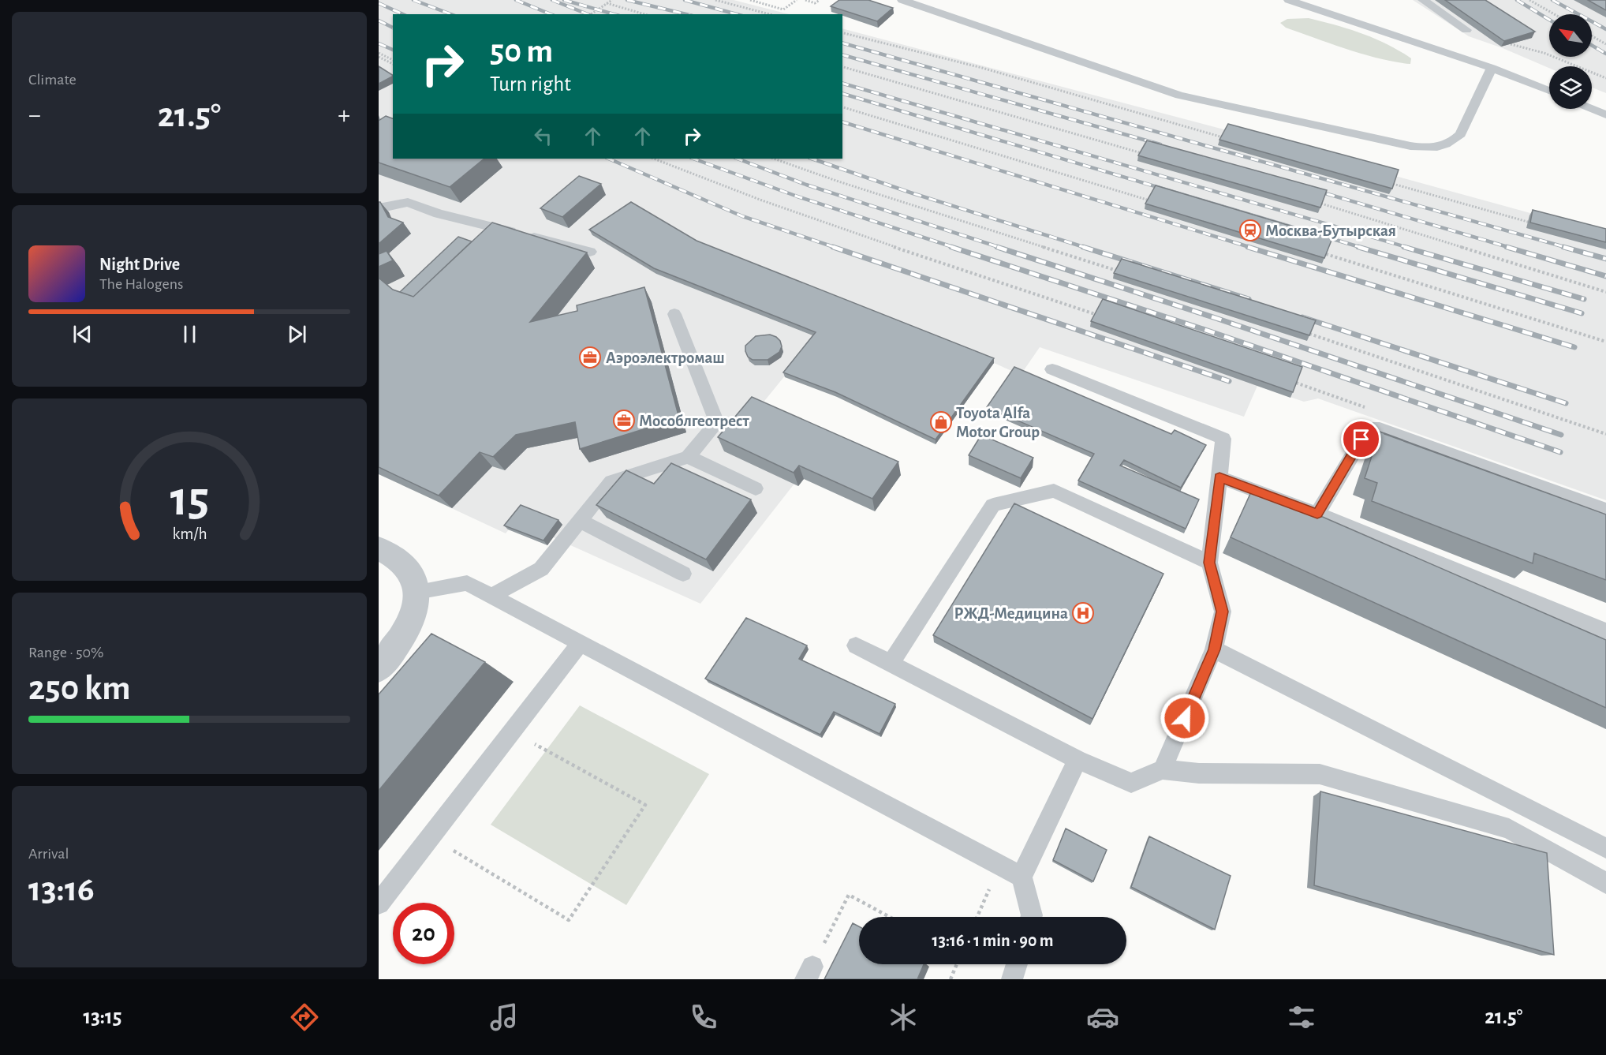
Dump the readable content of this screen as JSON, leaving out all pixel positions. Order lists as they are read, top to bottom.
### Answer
{
  "places": {
    "station": ["Москва-Бутырская"],
    "office": ["Аэроэлектромаш", "Мособлгеотрест"],
    "shop": ["Toyota Alfa Motor Group"],
    "hospital": ["РЖД-Медицина"]
  },
  "north": "top left",
  "page": {
    "tile": [
      "Climate",
      ["Range · 50%", "250 km"],
      ["Arrival", "13:16"]
    ],
    "turn": ["50 m", "Turn right"],
    "heat": ["−", "21.5°", "+"],
    "song": ["Night Drive", "The Halogens"],
    "limit": "20",
    "trip": "13:16 · 1 min · 90 m",
    "tabs": ["13:15", "21.5°"],
    "gauge": ["15", "km/h"]
  }
}
